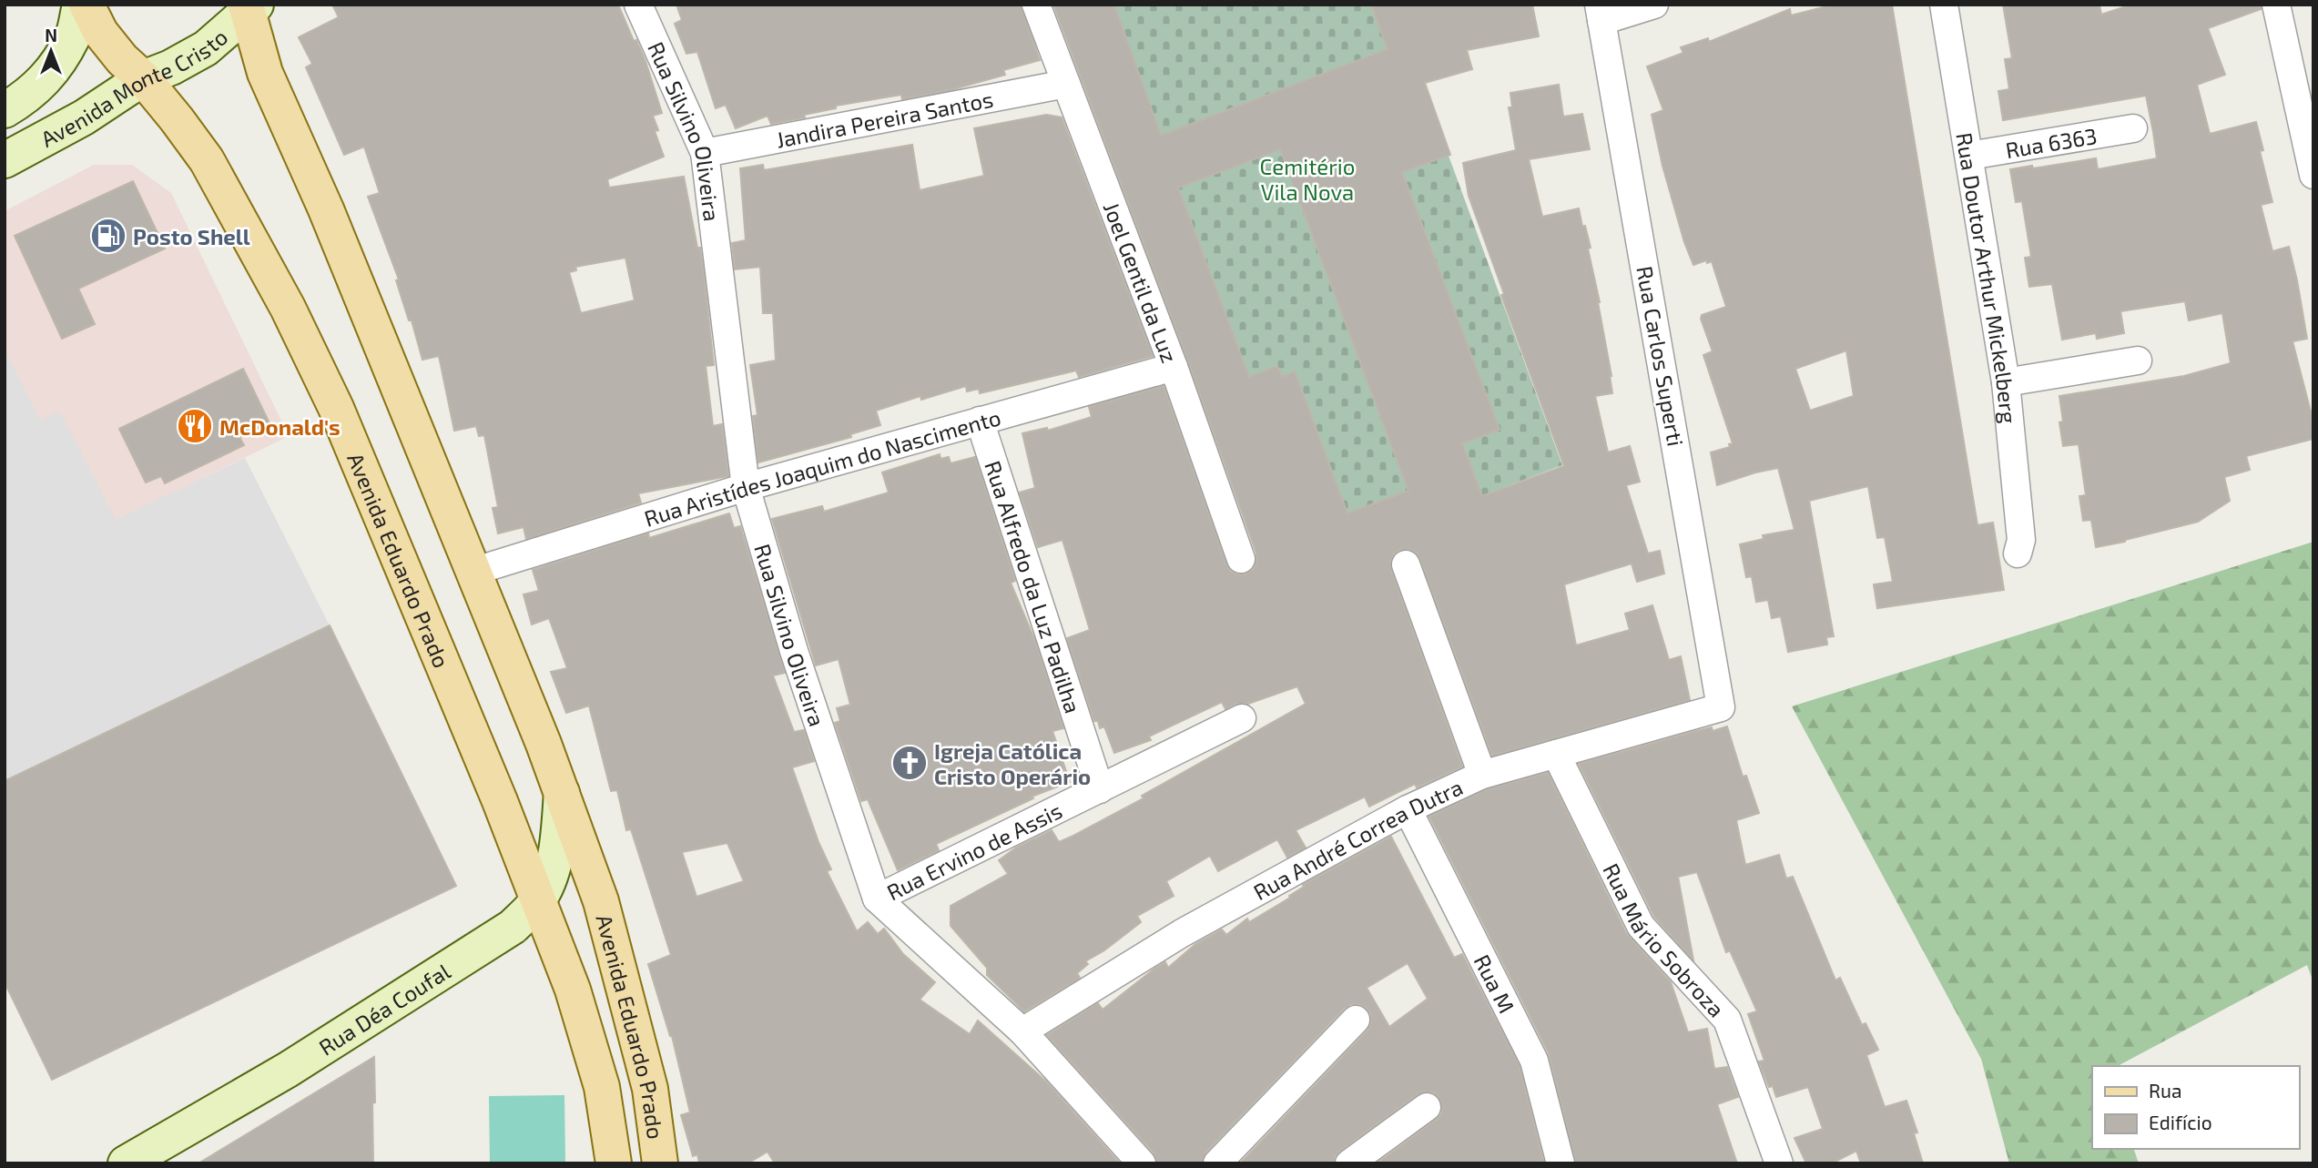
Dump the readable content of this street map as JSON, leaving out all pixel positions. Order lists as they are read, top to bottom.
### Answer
{
  "streets": {
    "main road": ["Avenida Eduardo Prado"],
    "street": [
      "Avenida Monte Cristo",
      "Jandira Pereira Santos",
      "Rua Silvino Oliveira",
      "Rua 6363",
      "Rua Doutor Arthur Mickelberg",
      "Joel Gentil da Luz",
      "Rua Carlos Superti",
      "Rua Aristídes Joaquim do Nascimento",
      "Rua Alfredo da Luz Padilha",
      "Rua André Correa Dutra",
      "Rua Ervino de Assis",
      "Rua Mário Sobroza",
      "Rua M",
      "Rua Déa Coufal"
    ]
  },
  "crossings": [
    ["Avenida Monte Cristo", "Avenida Eduardo Prado"],
    ["Jandira Pereira Santos", "Rua Silvino Oliveira"],
    ["Jandira Pereira Santos", "Joel Gentil da Luz"],
    ["Rua Silvino Oliveira", "Rua Aristídes Joaquim do Nascimento"],
    ["Rua Silvino Oliveira", "Rua André Correa Dutra"],
    ["Rua Silvino Oliveira", "Rua Ervino de Assis"],
    ["Rua 6363", "Rua Doutor Arthur Mickelberg"],
    ["Joel Gentil da Luz", "Rua Aristídes Joaquim do Nascimento"],
    ["Rua Carlos Superti", "Rua André Correa Dutra"],
    ["Rua Aristídes Joaquim do Nascimento", "Avenida Eduardo Prado"],
    ["Rua Aristídes Joaquim do Nascimento", "Rua Alfredo da Luz Padilha"],
    ["Avenida Eduardo Prado", "Rua Déa Coufal"],
    ["Rua Alfredo da Luz Padilha", "Rua Ervino de Assis"],
    ["Rua André Correa Dutra", "Rua Mário Sobroza"],
    ["Rua André Correa Dutra", "Rua M"]
  ],
  "parks": ["Cemitério Vila Nova"],
  "places": {
    "fuel station": ["Posto Shell"],
    "restaurant": ["McDonald's"],
    "church": ["Igreja Católica Cristo Operário"]
  },
  "legend": ["Rua", "Edifício"],
  "north": "top"
}
